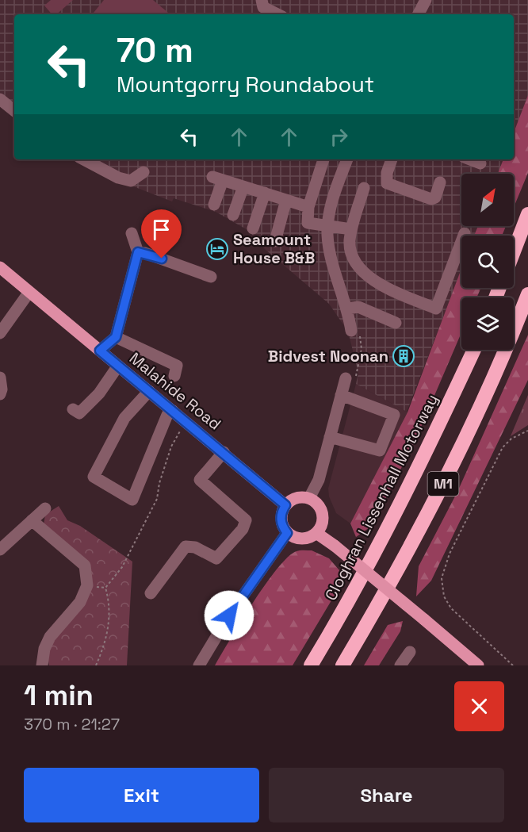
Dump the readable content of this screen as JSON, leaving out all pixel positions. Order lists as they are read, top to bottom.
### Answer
{
  "streets": {
    "highway": ["M1", "Cloghran Lissenhall Motorway"],
    "main road": ["Malahide Road"]
  },
  "places": {
    "hotel": ["Seamount House B&B"],
    "building": ["Bidvest Noonan"]
  },
  "north": "top right",
  "page": {
    "turn": ["70 m", "Mountgorry Roundabout"],
    "heading": ["1 min", "370 m · 21:27"],
    "buttons": ["Exit", "Share"]
  }
}
